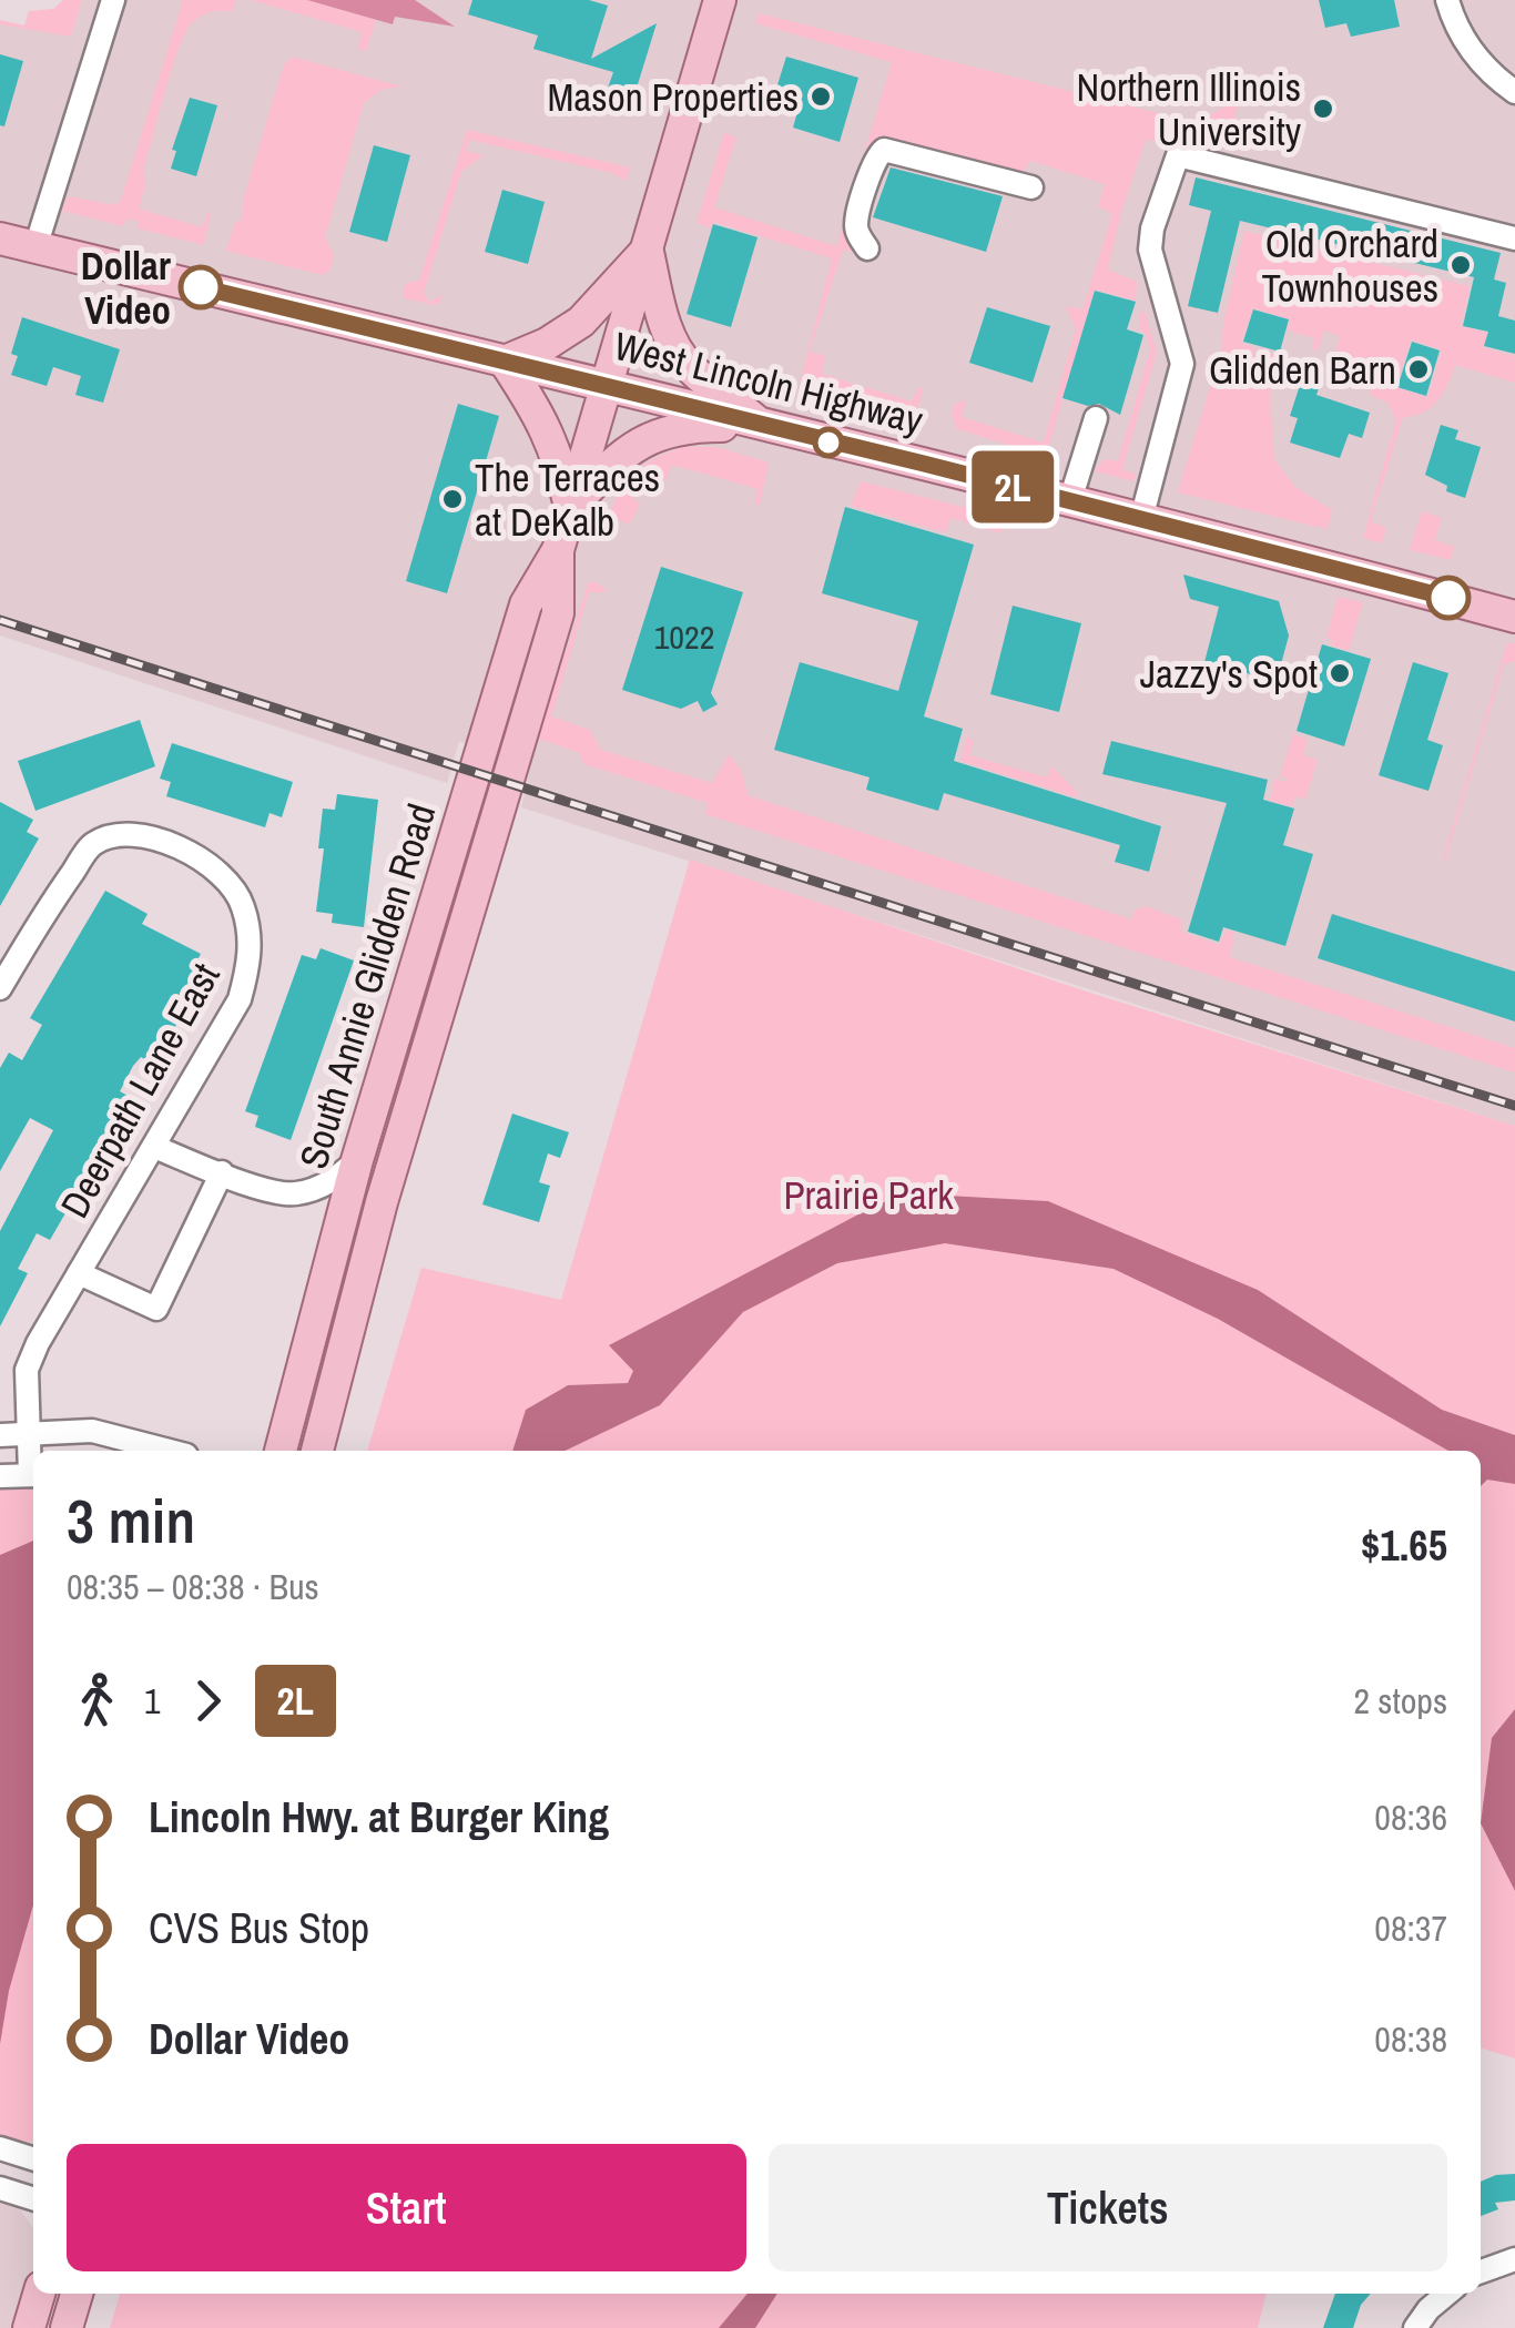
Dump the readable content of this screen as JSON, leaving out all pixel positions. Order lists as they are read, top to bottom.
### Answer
{
  "streets": {
    "main road": ["West Lincoln Highway", "South Annie Glidden Road"],
    "street": ["Deerpath Lane East"]
  },
  "crossings": [
    ["West Lincoln Highway", "South Annie Glidden Road"]
  ],
  "parks": ["Prairie Park"],
  "places": [
    "Mason Properties",
    "Northern Illinois University",
    "Old Orchard Townhouses",
    "Dollar Video",
    "Glidden Barn",
    "The Terraces at DeKalb",
    "Jazzy's Spot"
  ],
  "lines": ["bus line 2L"],
  "house_numbers": ["1022"],
  "page": {
    "on_map": "2L",
    "heading": ["3 min", "08:35 – 08:38 · Bus", "$1.65"],
    "legs": ["1", "2L", "2 stops"],
    "list": [
      {
        "name": "Lincoln Hwy. at Burger King",
        "value": "08:36"
      },
      {
        "name": "CVS Bus Stop",
        "value": "08:37"
      },
      {
        "name": "Dollar Video",
        "value": "08:38"
      }
    ],
    "buttons": ["Start", "Tickets"]
  }
}
